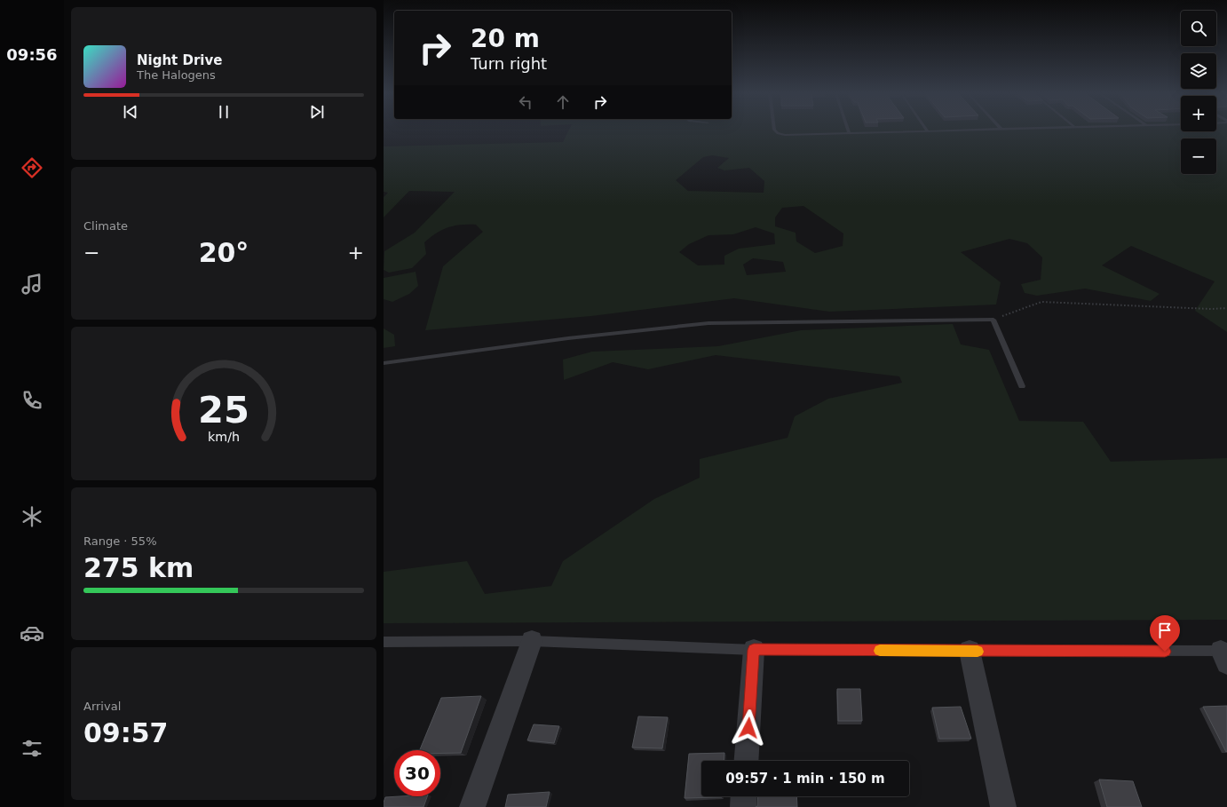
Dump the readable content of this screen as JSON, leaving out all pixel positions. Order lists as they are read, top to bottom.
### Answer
{
  "page": {
    "tabs": "09:56",
    "map_buttons": ["+", "−"],
    "turn": ["20 m", "Turn right"],
    "song": ["Night Drive", "The Halogens"],
    "tile": [
      "Climate",
      ["Range · 55%", "275 km"],
      ["Arrival", "09:57"]
    ],
    "heat": ["−", "20°", "+"],
    "limit": "30",
    "trip": "09:57 · 1 min · 150 m",
    "gauge": ["25", "km/h"]
  }
}
